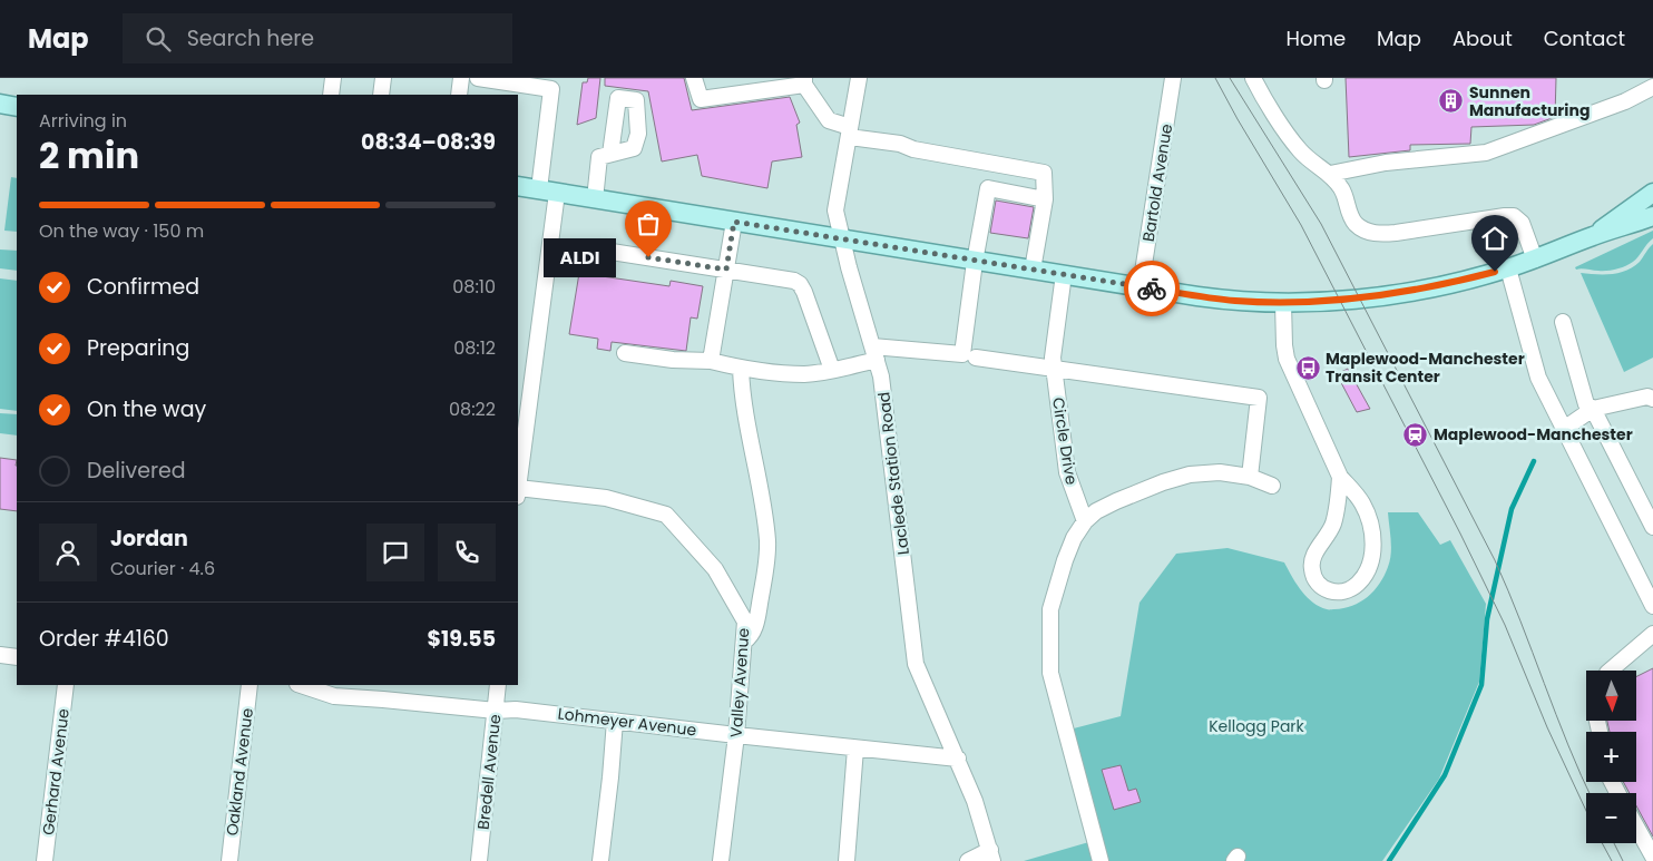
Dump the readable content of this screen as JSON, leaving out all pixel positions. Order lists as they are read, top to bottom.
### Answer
{
  "streets": {
    "street": [
      "Bartold Avenue",
      "Circle Drive",
      "Laclede Station Road",
      "Valley Avenue",
      "Lohmeyer Avenue",
      "Gerhard Avenue",
      "Oakland Avenue",
      "Bredell Avenue"
    ]
  },
  "crossings": [
    ["Laclede Station Road", "Lohmeyer Avenue"],
    ["Valley Avenue", "Lohmeyer Avenue"],
    ["Lohmeyer Avenue", "Bredell Avenue"]
  ],
  "parks": ["Kellogg Park"],
  "places": {
    "building": ["Sunnen Manufacturing"],
    "other": ["ALDI"],
    "bus stop": ["Maplewood-Manchester Transit Center"],
    "station": ["Maplewood-Manchester"]
  },
  "north": "bottom",
  "page": {
    "header": "Map",
    "search": "Search here",
    "nav": [
      "Home",
      "Map",
      "About",
      "Contact"
    ],
    "heading": ["2 min", "Arriving in", "08:34–08:39"],
    "panel": [
      "Jordan",
      "Courier · 4.6",
      "Order #4160",
      "$19.55"
    ],
    "bar": "On the way · 150 m",
    "bubble": "ALDI",
    "list": [
      ["Confirmed", "08:10"],
      ["Preparing", "08:12"],
      ["On the way", "08:22"],
      "Delivered"
    ],
    "map_buttons": ["+", "−"]
  }
}
